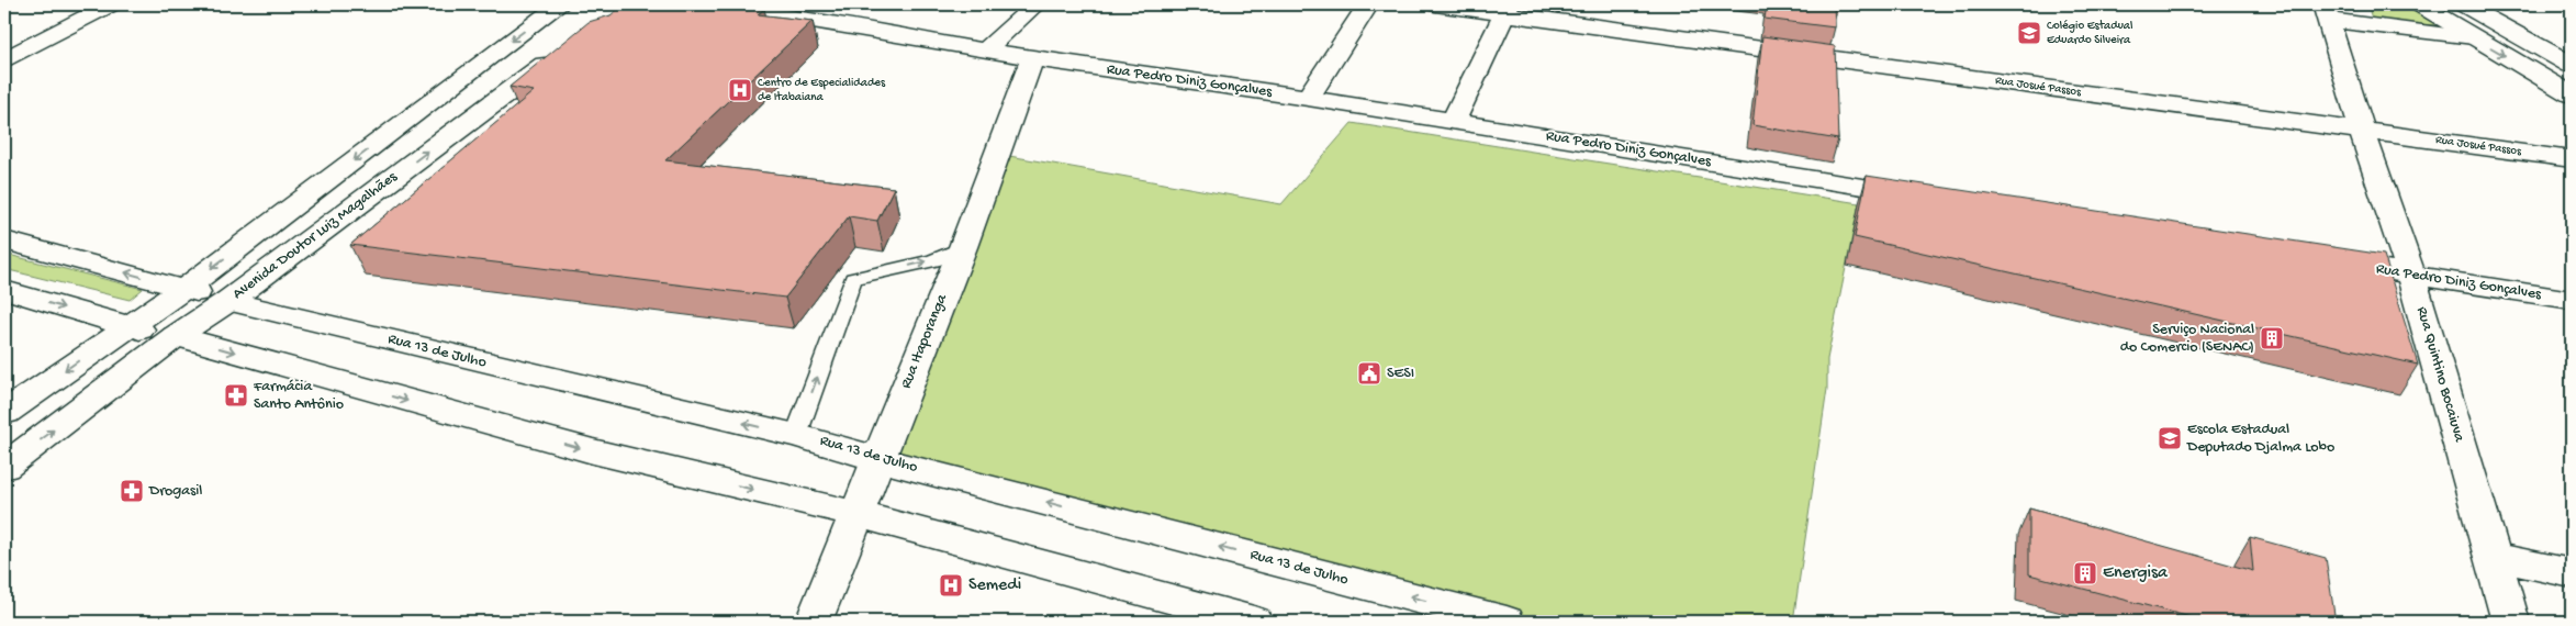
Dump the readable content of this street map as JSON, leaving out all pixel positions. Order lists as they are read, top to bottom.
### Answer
{
  "streets": {
    "street": [
      "Rua Pedro Diniz Gonçalves",
      "Rua Josué Passos",
      "Avenida Doutor Luiz Magalhães",
      "Rua Itaporanga",
      "Rua 13 de Julho",
      "Rua Quintino Bocaiuva"
    ]
  },
  "crossings": [
    ["Rua Pedro Diniz Gonçalves", "Rua Itaporanga"],
    ["Rua Pedro Diniz Gonçalves", "Rua Quintino Bocaiuva"],
    ["Rua Josué Passos", "Rua Quintino Bocaiuva"],
    ["Avenida Doutor Luiz Magalhães", "Rua 13 de Julho"],
    ["Rua Itaporanga", "Rua 13 de Julho"]
  ],
  "places": {
    "school or university": ["Colégio Estadual Eduardo Silveira", "Escola Estadual Deputado Djalma Lobo"],
    "hospital": ["Centro de Especialidades de Itabaiana", "Semedi"],
    "building": ["Serviço Nacional do Comercio (SENAC)", "Energisa"],
    "public building": ["SESI"],
    "pharmacy": ["Farmácia Santo Antônio", "Drogasil"]
  }
}
